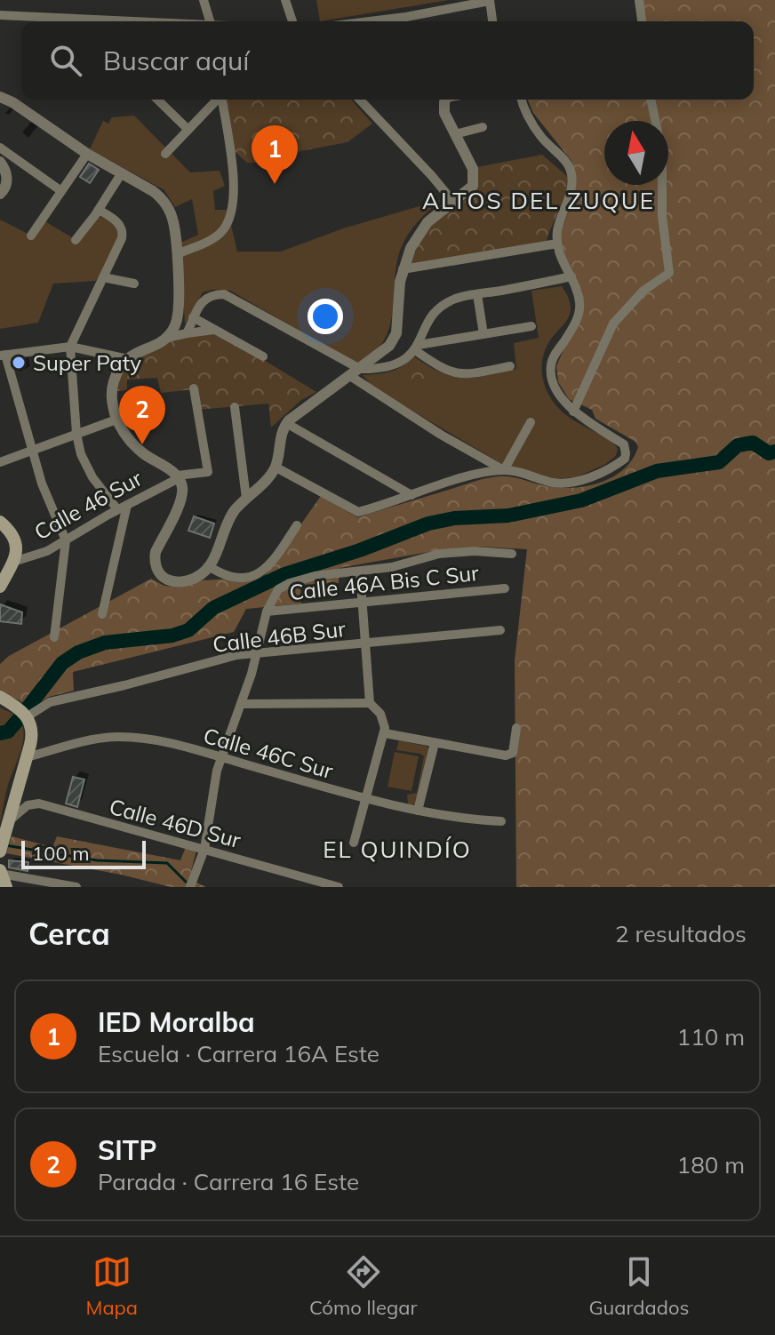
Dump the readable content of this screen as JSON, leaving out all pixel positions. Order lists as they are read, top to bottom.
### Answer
{
  "streets": {
    "street": [
      "Calle 46 Sur",
      "Calle 46A Bis C Sur",
      "Calle 46B Sur",
      "Calle 46C Sur",
      "Calle 46D Sur"
    ]
  },
  "districts": ["ALTOS DEL ZUQUE", "EL QUINDÍO"],
  "places": ["Super Paty"],
  "scale_bar": "100 m",
  "north": "top",
  "page": {
    "search": "Buscar aquí",
    "pins": ["1", "2"],
    "scale": "100 m",
    "heading": ["Cerca", "2 resultados"],
    "list": [
      {
        "mark": "1",
        "name": "IED Moralba",
        "note": "Escuela · Carrera 16A Este",
        "value": "110 m"
      },
      {
        "mark": "2",
        "name": "SITP",
        "note": "Parada · Carrera 16 Este",
        "value": "180 m"
      }
    ],
    "nav": ["Mapa", "Cómo llegar", "Guardados"]
  }
}
